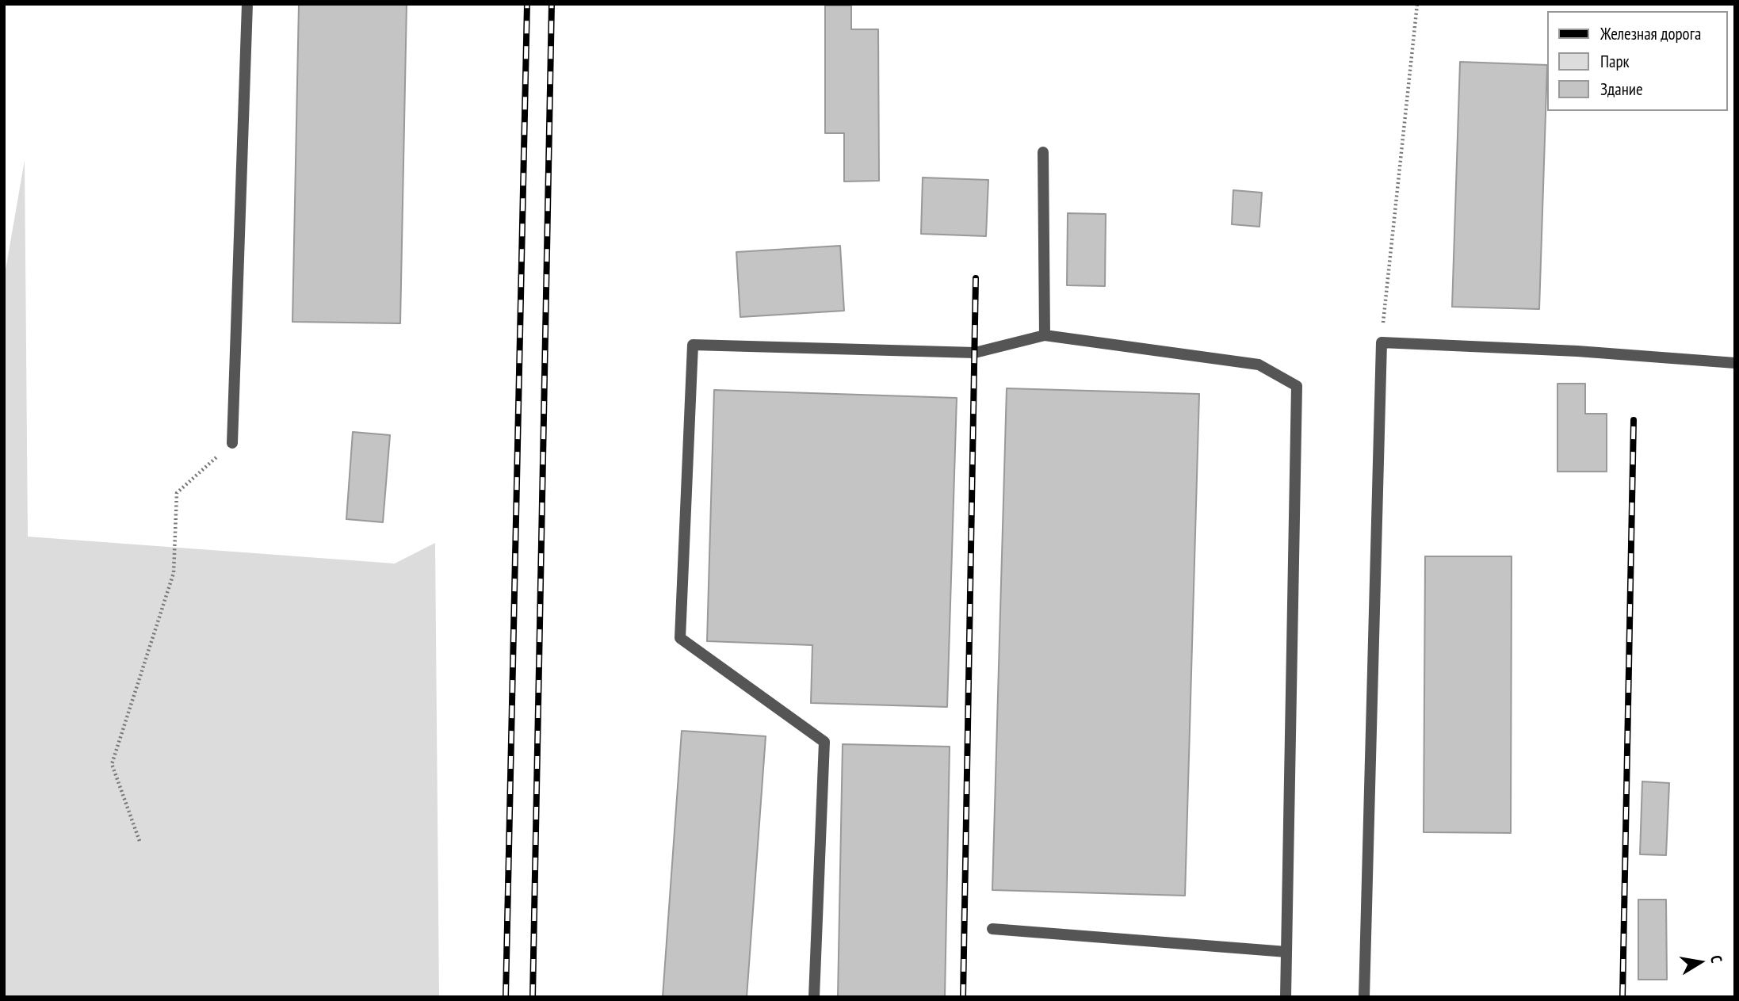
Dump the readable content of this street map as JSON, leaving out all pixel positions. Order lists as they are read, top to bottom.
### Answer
{
  "legend": ["Железная дорога", "Парк", "Здание"],
  "north": "right"
}
